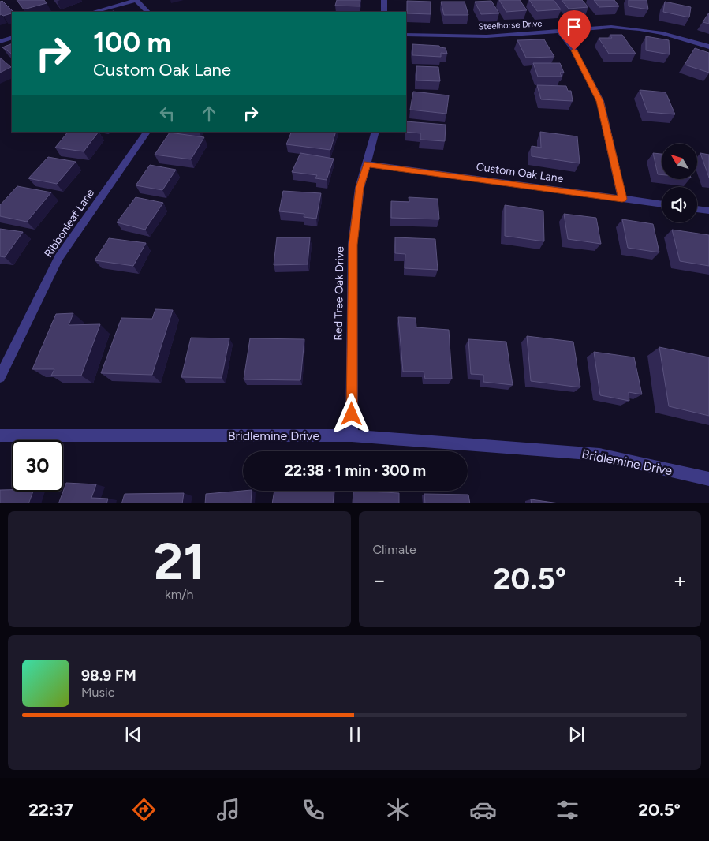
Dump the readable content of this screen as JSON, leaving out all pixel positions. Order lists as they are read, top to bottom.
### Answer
{
  "streets": {
    "street": [
      "Steelhorse Drive",
      "Custom Oak Lane",
      "Ribbonleaf Lane",
      "Red Tree Oak Drive",
      "Bridlemine Drive"
    ]
  },
  "crossings": [
    ["Custom Oak Lane", "Red Tree Oak Drive"],
    ["Red Tree Oak Drive", "Bridlemine Drive"]
  ],
  "north": "top left",
  "page": {
    "turn": ["100 m", "Custom Oak Lane"],
    "limit": "30",
    "trip": "22:38 · 1 min · 300 m",
    "tile": [
      ["21", "km/h"],
      "Climate"
    ],
    "heat": ["−", "20.5°", "+"],
    "song": ["98.9 FM", "Music"],
    "tabs": ["22:37", "20.5°"]
  }
}
